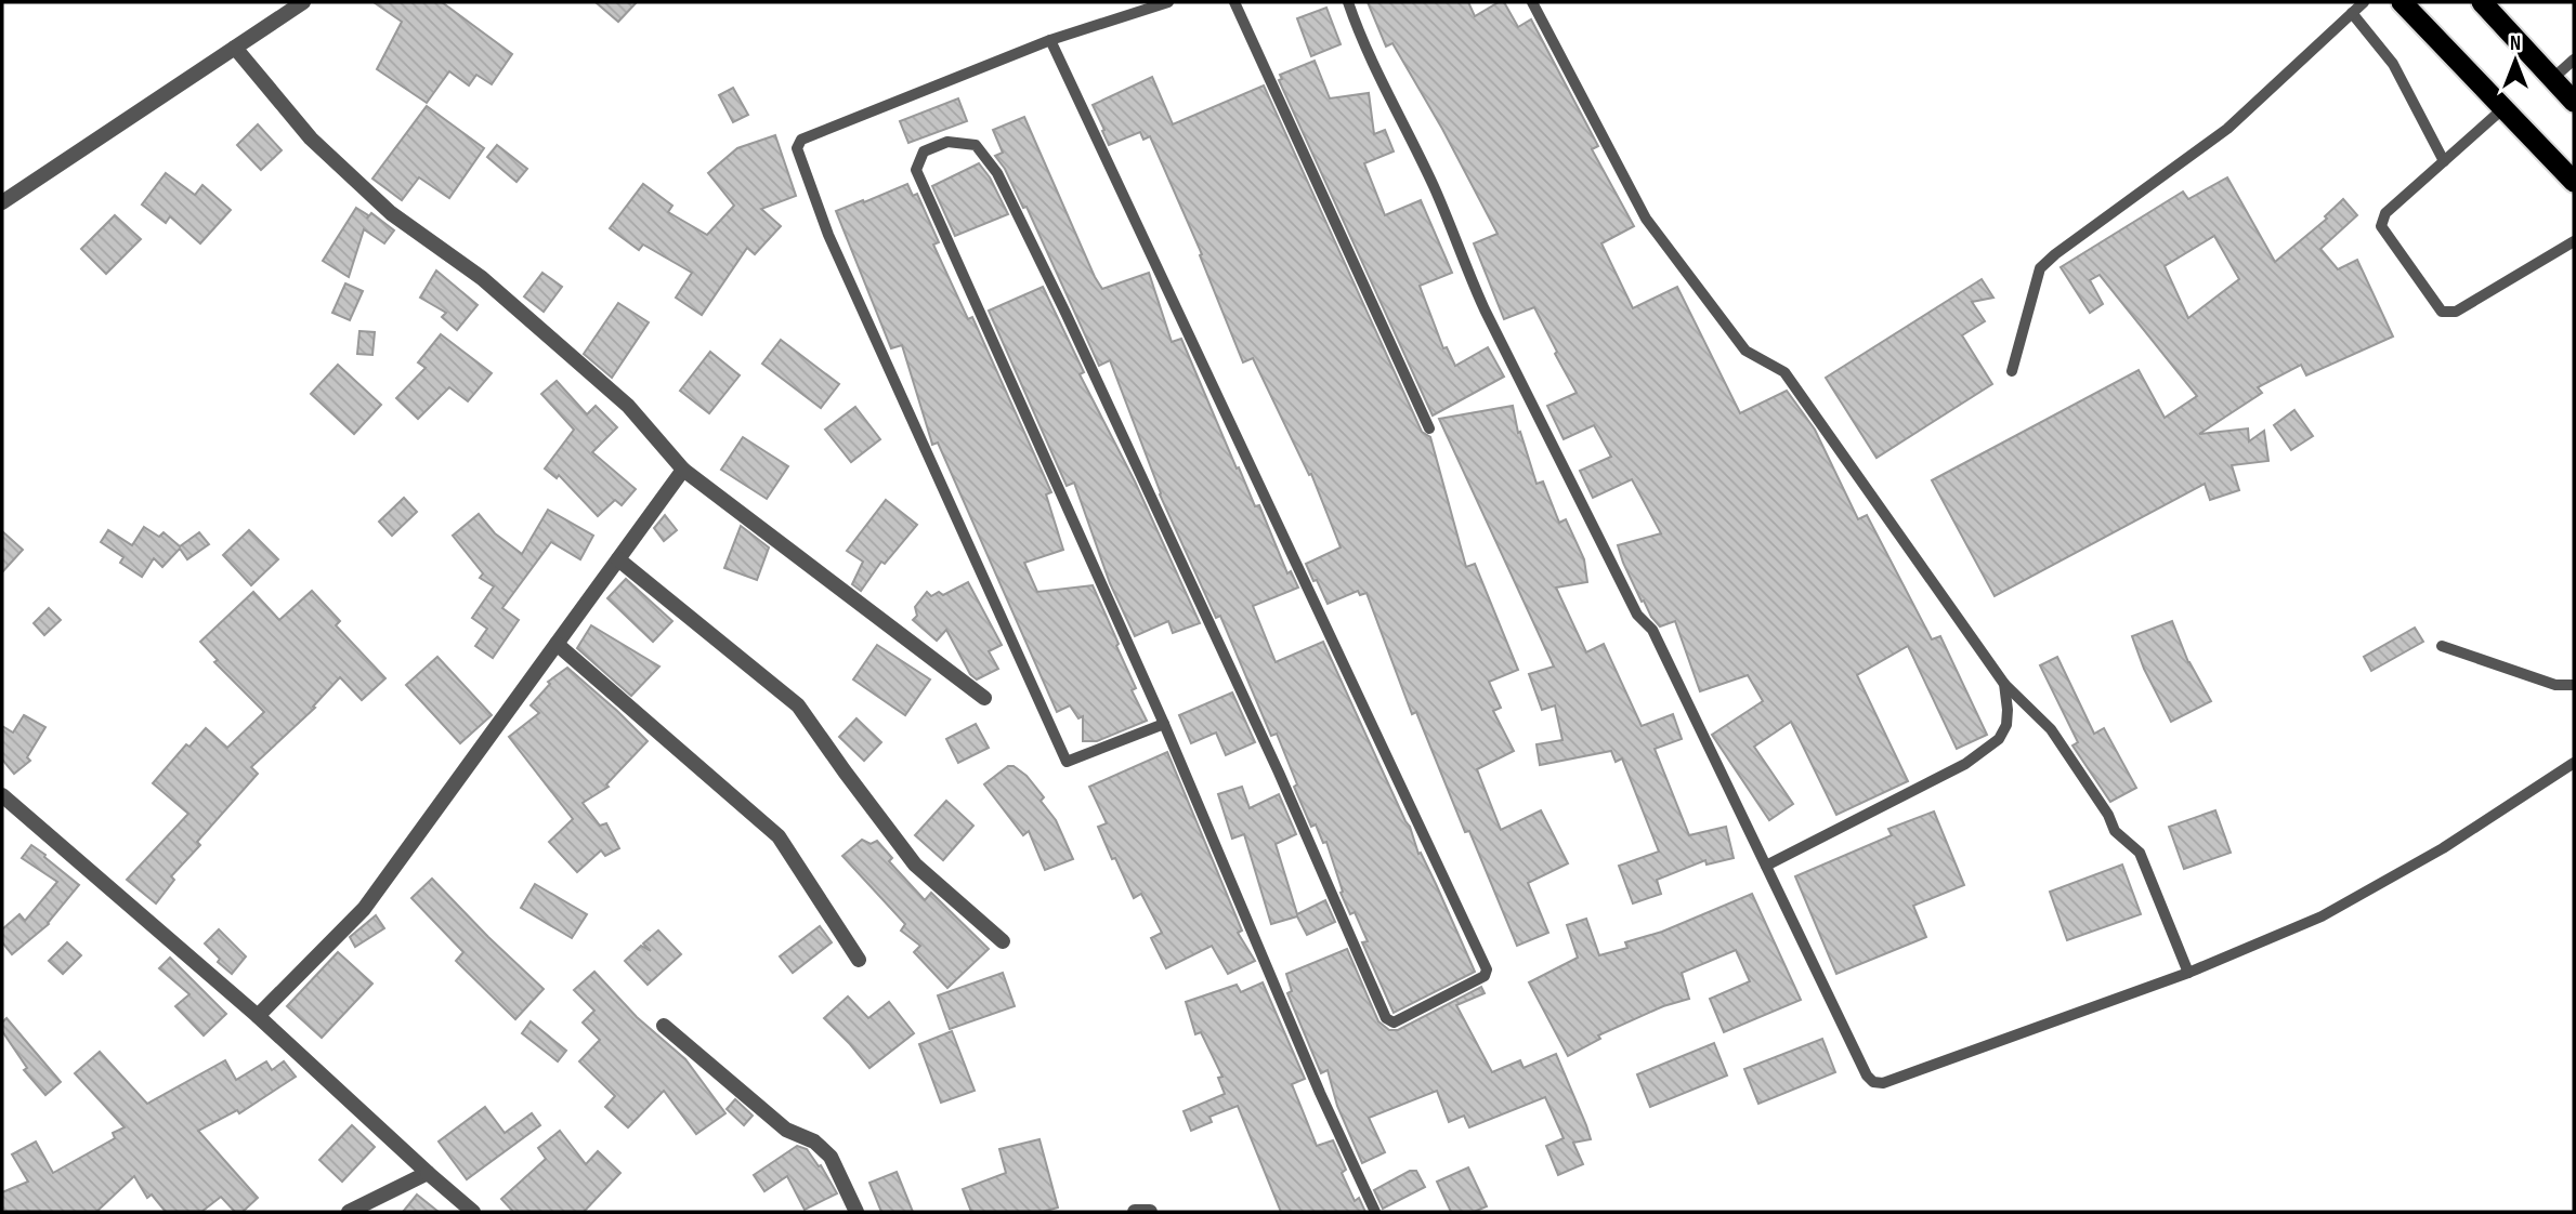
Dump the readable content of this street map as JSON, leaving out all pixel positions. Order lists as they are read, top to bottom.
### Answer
{
  "north": "top"
}
